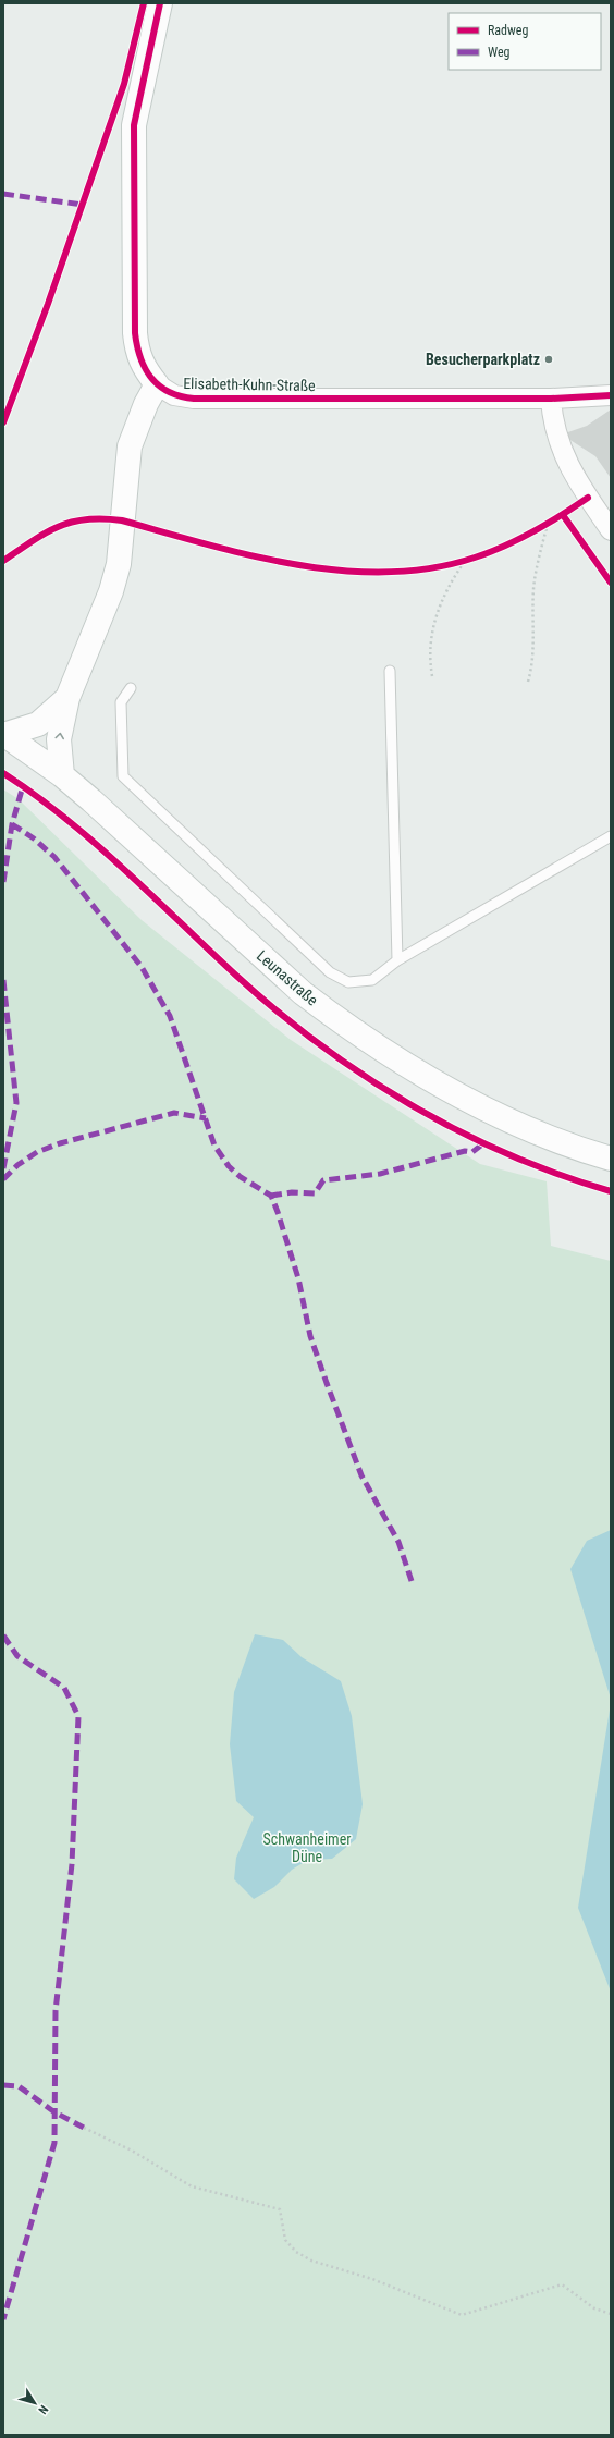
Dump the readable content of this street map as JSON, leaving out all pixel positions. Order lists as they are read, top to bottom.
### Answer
{
  "streets": {
    "street": ["Elisabeth-Kuhn-Straße", "Leunastraße"]
  },
  "parks": ["Schwanheimer Düne"],
  "places": ["Besucherparkplatz"],
  "legend": ["Radweg", "Weg"],
  "north": "bottom right"
}
